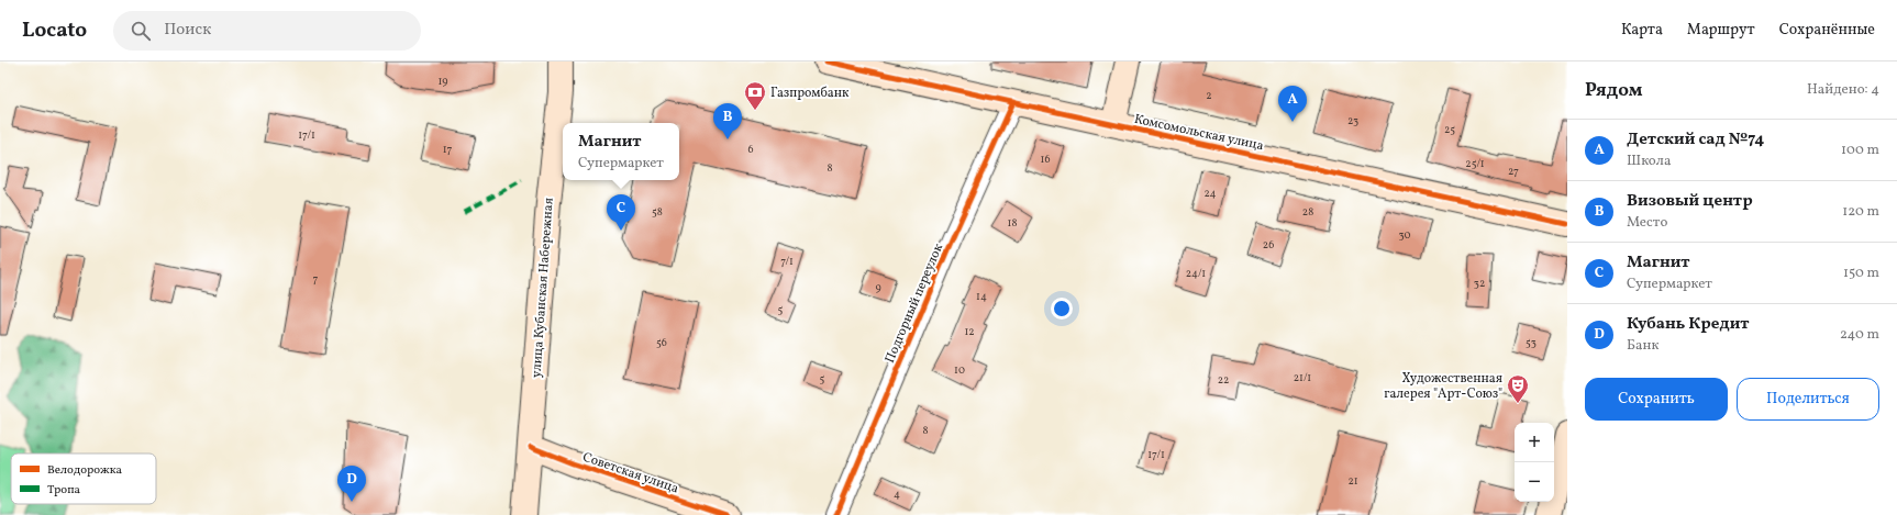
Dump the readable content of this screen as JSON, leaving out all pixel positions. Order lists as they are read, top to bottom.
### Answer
{
  "streets": {
    "street": [
      "Комсомольская улица",
      "улица Кубанская Набережная",
      "Подгорный переулок",
      "Советская улица"
    ]
  },
  "crossings": [
    ["Комсомольская улица", "Подгорный переулок"],
    ["улица Кубанская Набережная", "Советская улица"]
  ],
  "places": {
    "bank": ["Газпромбанк"],
    "theatre": ["Художественная галерея \"Арт-Союз\""]
  },
  "house_numbers": [
    "19",
    "2",
    "23",
    "25",
    "17/1",
    "17",
    "6",
    "16",
    "25/1",
    "8",
    "27",
    "24",
    "58",
    "28",
    "18",
    "30",
    "26",
    "7/1",
    "24/1",
    "7",
    "32",
    "9",
    "14",
    "5",
    "12",
    "56",
    "53",
    "10",
    "21/1",
    "5",
    "22",
    "8",
    "17/1",
    "21",
    "4"
  ],
  "legend": ["Велодорожка", "Тропа"],
  "page": {
    "header": "Locato",
    "search": "Поиск",
    "nav": ["Карта", "Маршрут", "Сохранённые"],
    "heading": ["Рядом", "Найдено: 4"],
    "pins": [
      "A",
      "B",
      "C",
      "D"
    ],
    "list": [
      {
        "mark": "A",
        "name": "Детский сад №74",
        "note": "Школа",
        "value": "100 m"
      },
      {
        "mark": "B",
        "name": "Визовый центр",
        "note": "Место",
        "value": "120 m"
      },
      {
        "mark": "C",
        "name": "Магнит",
        "note": "Супермаркет",
        "value": "150 m"
      },
      {
        "mark": "D",
        "name": "Кубань Кредит",
        "note": "Банк",
        "value": "240 m"
      }
    ],
    "popup": ["Магнит", "Супермаркет"],
    "buttons": ["Сохранить", "Поделиться"],
    "map_buttons": ["+", "−"]
  }
}
